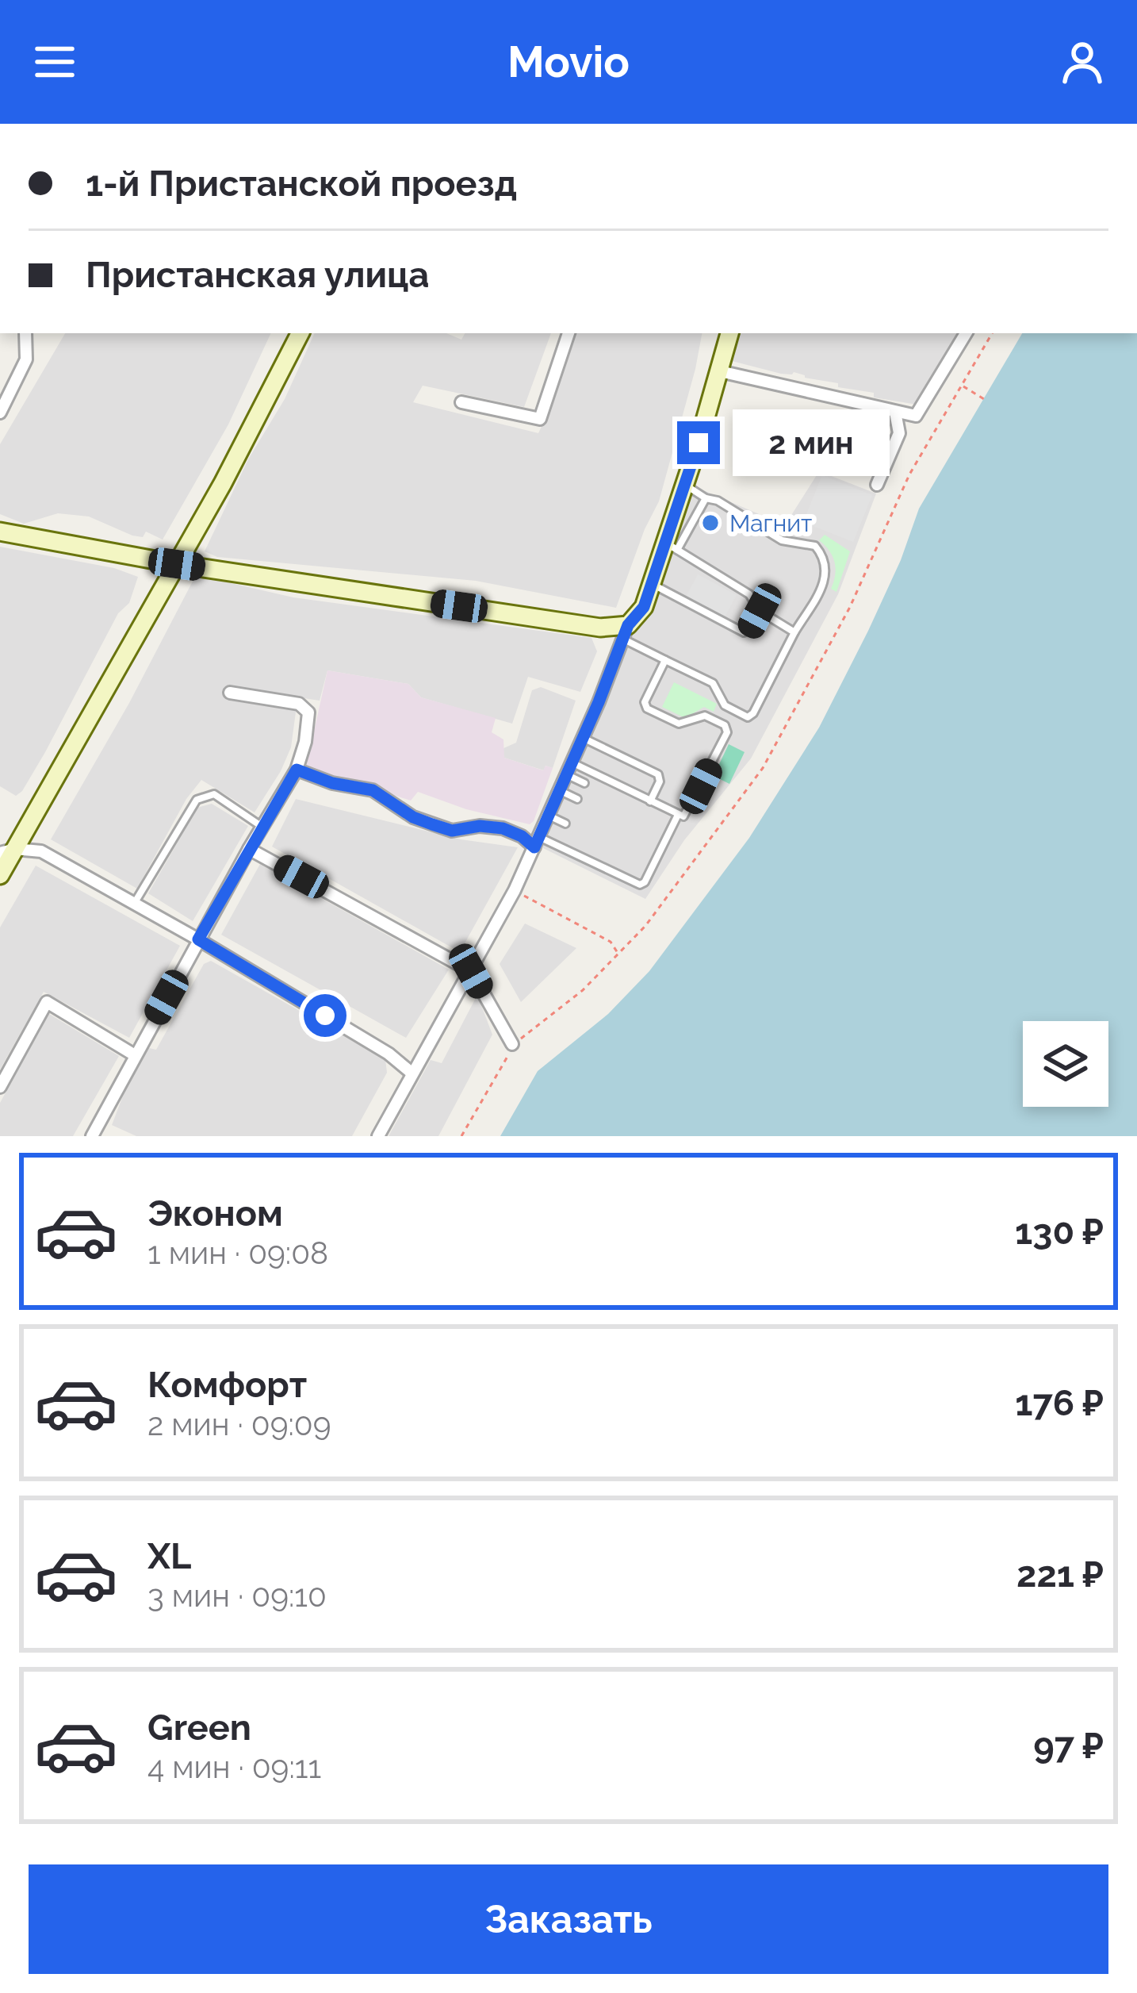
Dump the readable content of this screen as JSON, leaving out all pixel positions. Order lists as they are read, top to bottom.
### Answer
{
  "places": ["Магнит"],
  "page": {
    "header": "Movio",
    "banner": ["1-й Пристанской проезд", "Пристанская улица"],
    "bubble": "2 мин",
    "list": [
      {
        "name": "Эконом",
        "note": "1 мин · 09:08",
        "value": "130 ₽"
      },
      {
        "name": "Комфорт",
        "note": "2 мин · 09:09",
        "value": "176 ₽"
      },
      {
        "name": "XL",
        "note": "3 мин · 09:10",
        "value": "221 ₽"
      },
      {
        "name": "Green",
        "note": "4 мин · 09:11",
        "value": "97 ₽"
      }
    ],
    "buttons": "Заказать"
  }
}
